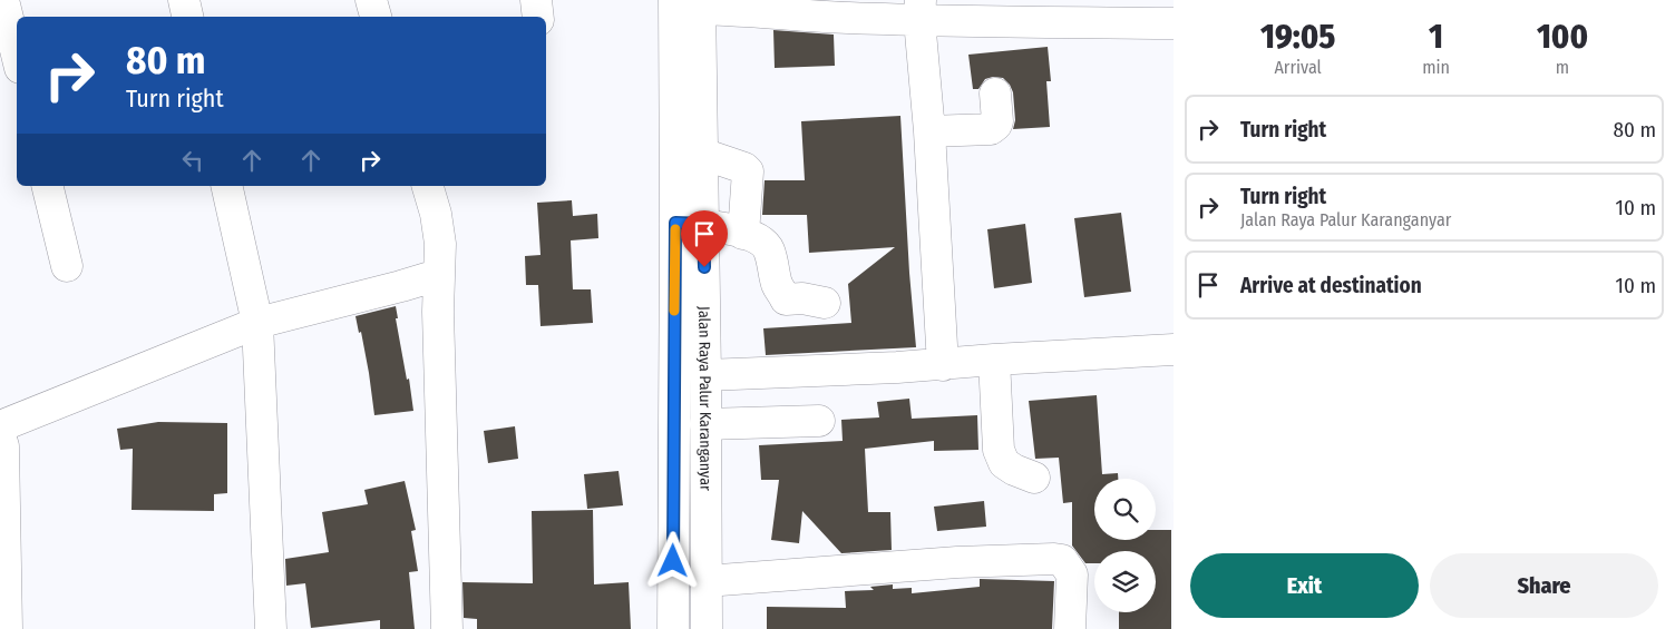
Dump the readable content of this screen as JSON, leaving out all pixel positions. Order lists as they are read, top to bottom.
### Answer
{
  "streets": {
    "street": ["Jalan Raya Palur Karanganyar"]
  },
  "page": {
    "eta": [
      "19:05",
      "Arrival",
      "1",
      "min",
      "100",
      "m"
    ],
    "turn": ["80 m", "Turn right"],
    "list": [
      {
        "name": "Turn right",
        "value": "80 m"
      },
      {
        "name": "Turn right",
        "note": "Jalan Raya Palur Karanganyar",
        "value": "10 m"
      },
      {
        "name": "Arrive at destination",
        "value": "10 m"
      }
    ],
    "buttons": ["Exit", "Share"]
  }
}
